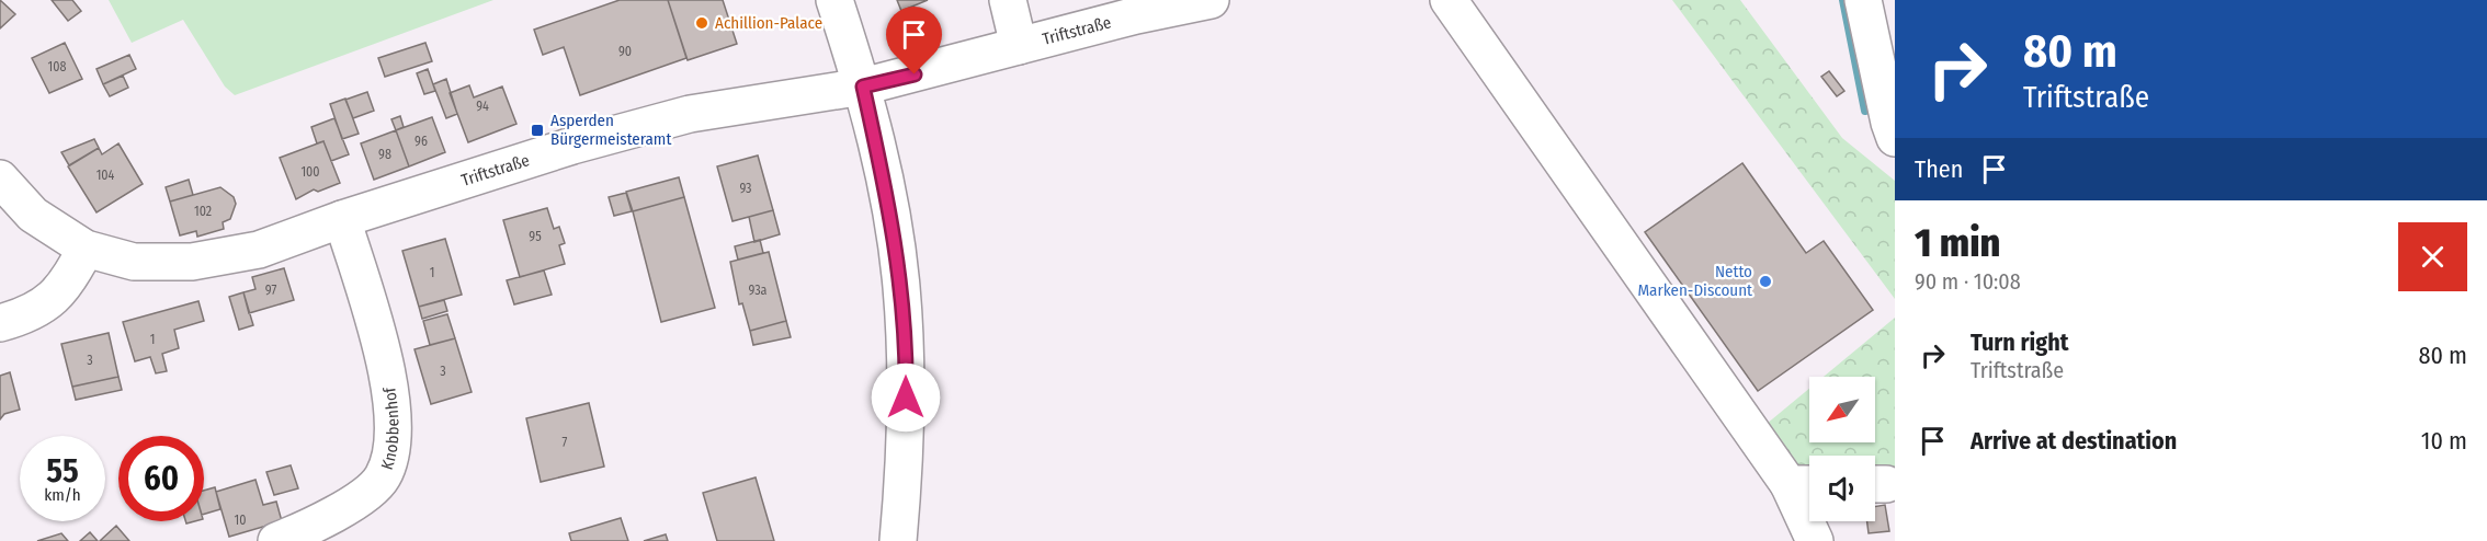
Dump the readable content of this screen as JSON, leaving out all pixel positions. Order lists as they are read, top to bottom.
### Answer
{
  "streets": {
    "street": ["Triftstraße", "Knobbenhof"]
  },
  "crossings": [
    ["Triftstraße", "Knobbenhof"]
  ],
  "places": {
    "other": ["Achillion-Palace", "Netto Marken-Discount"],
    "transit": ["Asperden Bürgermeisteramt"]
  },
  "house_numbers": [
    "90",
    "108",
    "94",
    "96",
    "98",
    "100",
    "104",
    "93",
    "102",
    "95",
    "1",
    "97",
    "93a",
    "1",
    "3",
    "3",
    "7",
    "10"
  ],
  "north": "bottom left",
  "page": {
    "turn": ["80 m", "Triftstraße"],
    "then": "Then",
    "heading": ["1 min", "90 m · 10:08"],
    "list": [
      {
        "name": "Turn right",
        "note": "Triftstraße",
        "value": "80 m"
      },
      {
        "name": "Arrive at destination",
        "value": "10 m"
      }
    ],
    "speed": "55 km/h",
    "limit": "60"
  }
}
